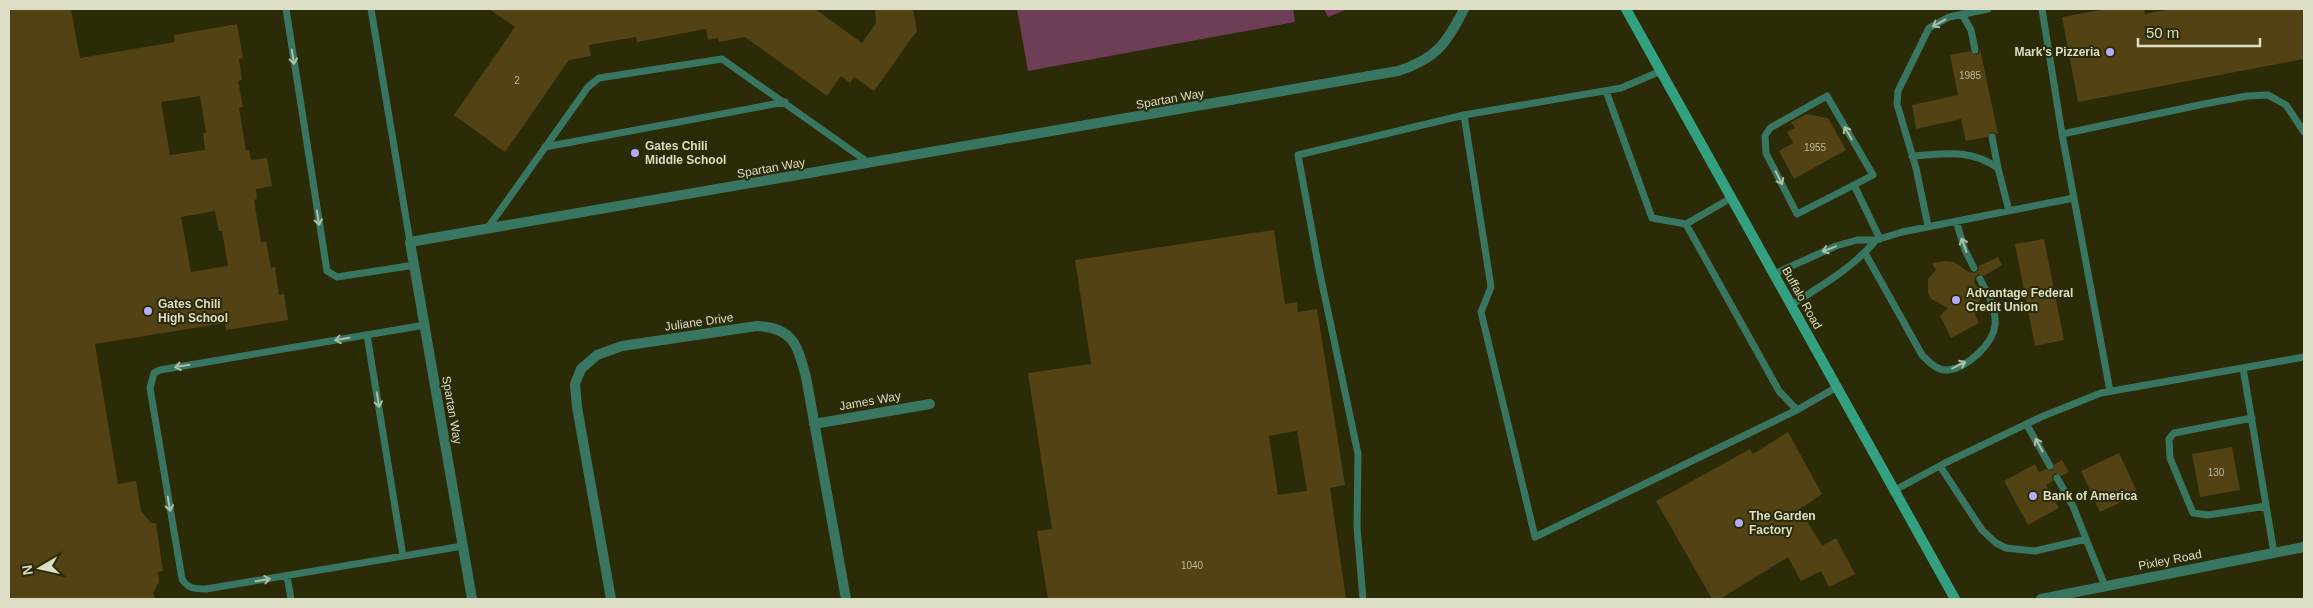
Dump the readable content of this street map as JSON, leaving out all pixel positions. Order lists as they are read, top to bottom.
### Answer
{
  "streets": {
    "main road": ["Buffalo Road"],
    "street": [
      "Spartan Way",
      "Juliane Drive",
      "James Way",
      "Pixley Road"
    ]
  },
  "crossings": [
    ["Juliane Drive", "James Way"]
  ],
  "places": [
    "Mark's Pizzeria",
    "Gates Chili Middle School",
    "Advantage Federal Credit Union",
    "Gates Chili High School",
    "Bank of America",
    "The Garden Factory"
  ],
  "house_numbers": [
    "1985",
    "2",
    "1955",
    "130",
    "1040"
  ],
  "scale_bar": "50 m",
  "north": "left"
}
